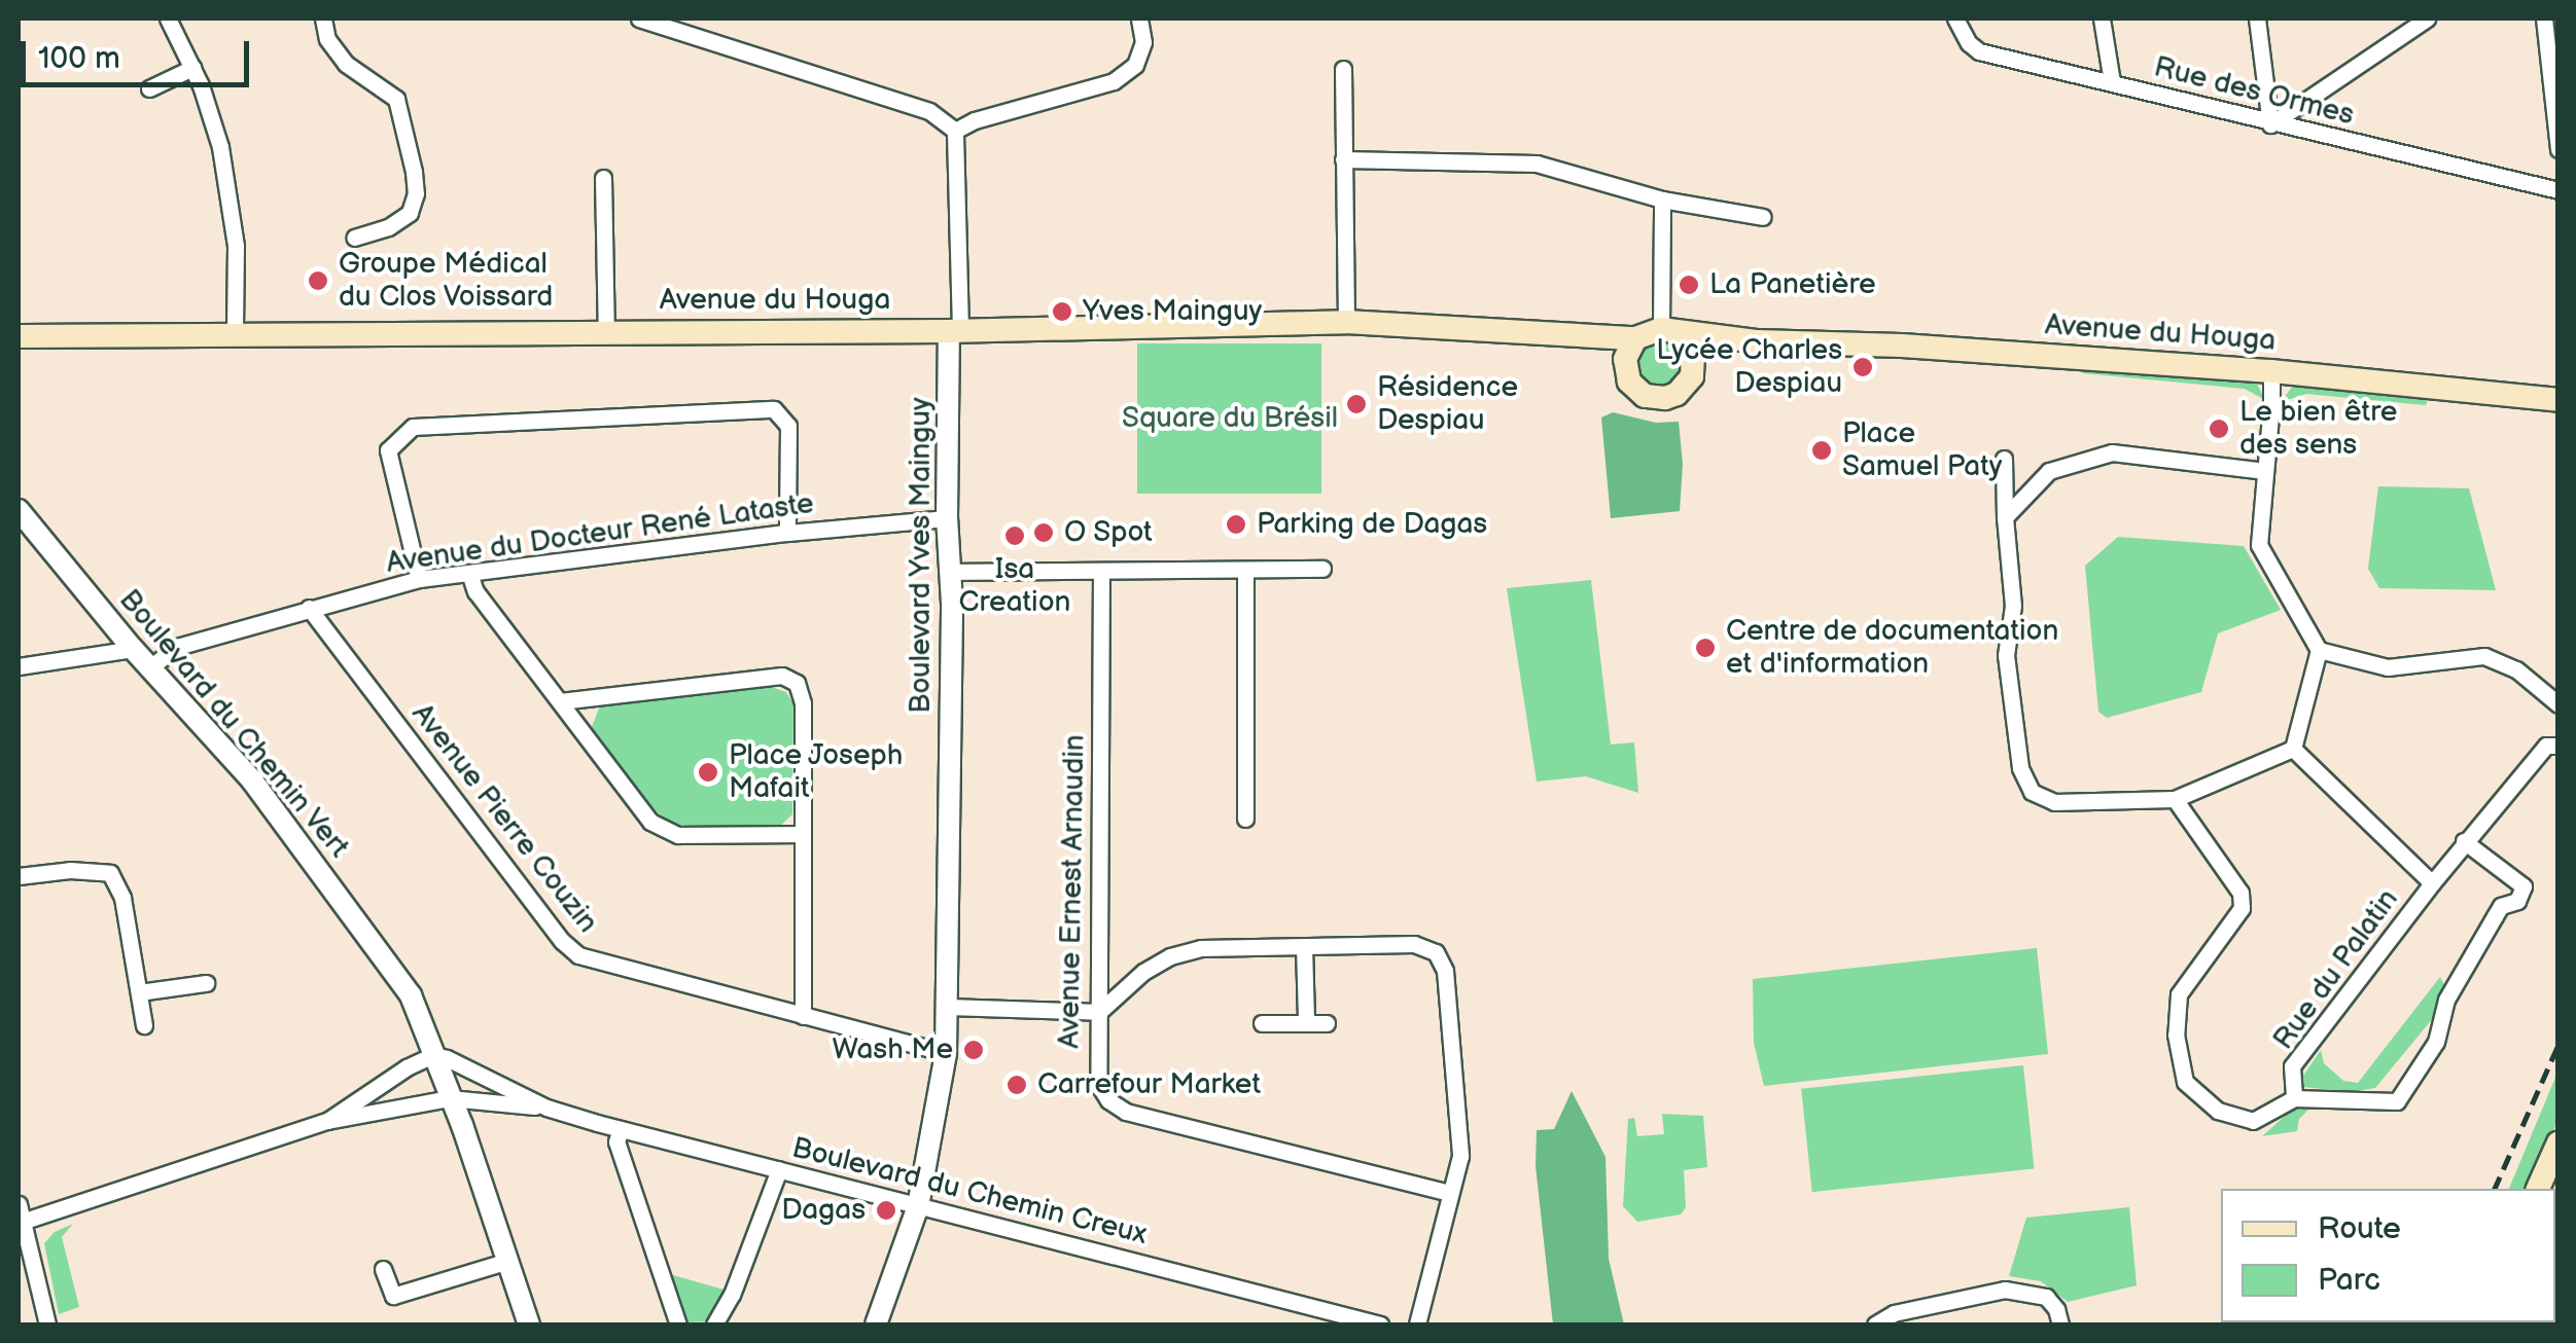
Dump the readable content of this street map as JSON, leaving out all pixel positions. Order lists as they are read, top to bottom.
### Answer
{
  "streets": {
    "main road": ["Avenue du Houga"],
    "street": [
      "Rue des Ormes",
      "Avenue du Docteur René Lataste",
      "Boulevard Yves Mainguy",
      "Boulevard du Chemin Vert",
      "Avenue Pierre Couzin",
      "Avenue Ernest Arnaudin",
      "Rue du Palatin",
      "Boulevard du Chemin Creux"
    ]
  },
  "crossings": [
    ["Avenue du Houga", "Boulevard Yves Mainguy"],
    ["Avenue du Docteur René Lataste", "Boulevard Yves Mainguy"],
    ["Avenue du Docteur René Lataste", "Boulevard du Chemin Vert"],
    ["Avenue du Docteur René Lataste", "Avenue Pierre Couzin"],
    ["Boulevard Yves Mainguy", "Avenue Pierre Couzin"],
    ["Boulevard Yves Mainguy", "Boulevard du Chemin Creux"],
    ["Boulevard du Chemin Vert", "Boulevard du Chemin Creux"]
  ],
  "parks": ["Square du Brésil"],
  "places": [
    "Groupe Médical du Clos Voissard",
    "La Panetière",
    "Yves Mainguy",
    "Lycée Charles Despiau",
    "Résidence Despiau",
    "Le bien être des sens",
    "Place Samuel Paty",
    "Parking de Dagas",
    "O Spot",
    "Isa Creation",
    "Centre de documentation et d'information",
    "Place Joseph Mafait",
    "Wash Me",
    "Carrefour Market",
    "Dagas"
  ],
  "legend": ["Route", "Parc"],
  "scale_bar": "100 m"
}
